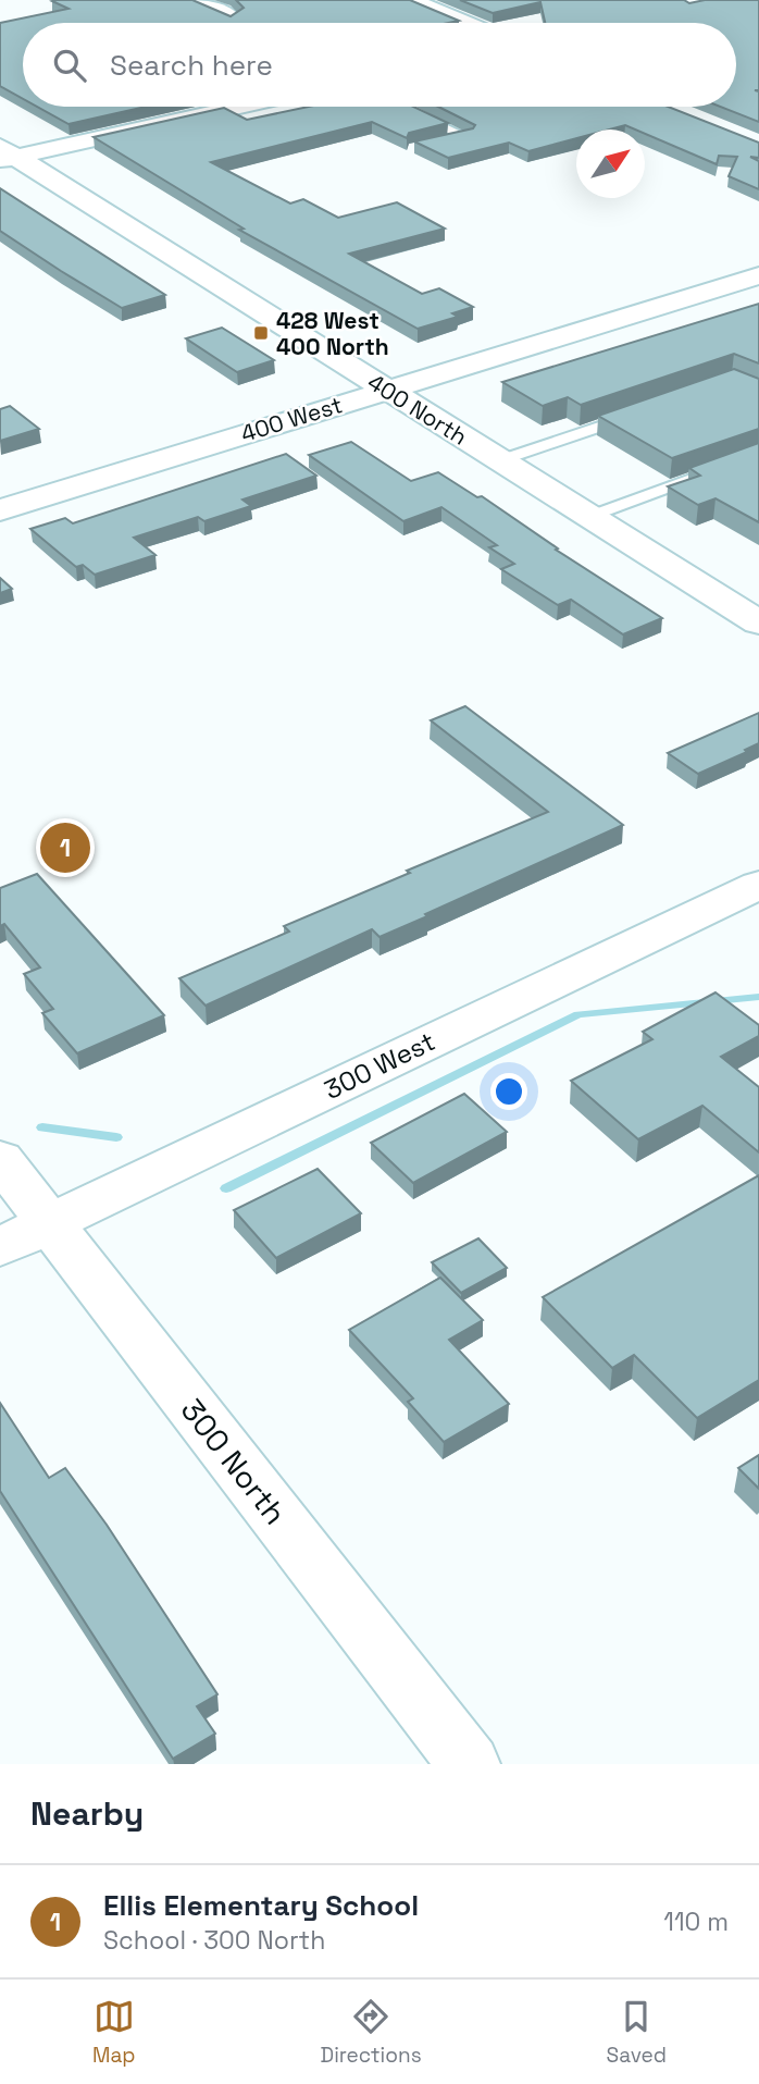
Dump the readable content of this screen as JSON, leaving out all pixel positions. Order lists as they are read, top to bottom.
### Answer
{
  "streets": {
    "street": [
      "400 North",
      "400 West",
      "300 West",
      "300 North"
    ]
  },
  "crossings": [
    ["400 North", "400 West"],
    ["300 West", "300 North"]
  ],
  "places": {
    "transit": ["428 West 400 North"]
  },
  "north": "top right",
  "page": {
    "search": "Search here",
    "pins": "1",
    "heading": "Nearby",
    "list": [
      {
        "mark": "1",
        "name": "Ellis Elementary School",
        "note": "School · 300 North",
        "value": "110 m"
      }
    ],
    "nav": ["Map", "Directions", "Saved"]
  }
}
